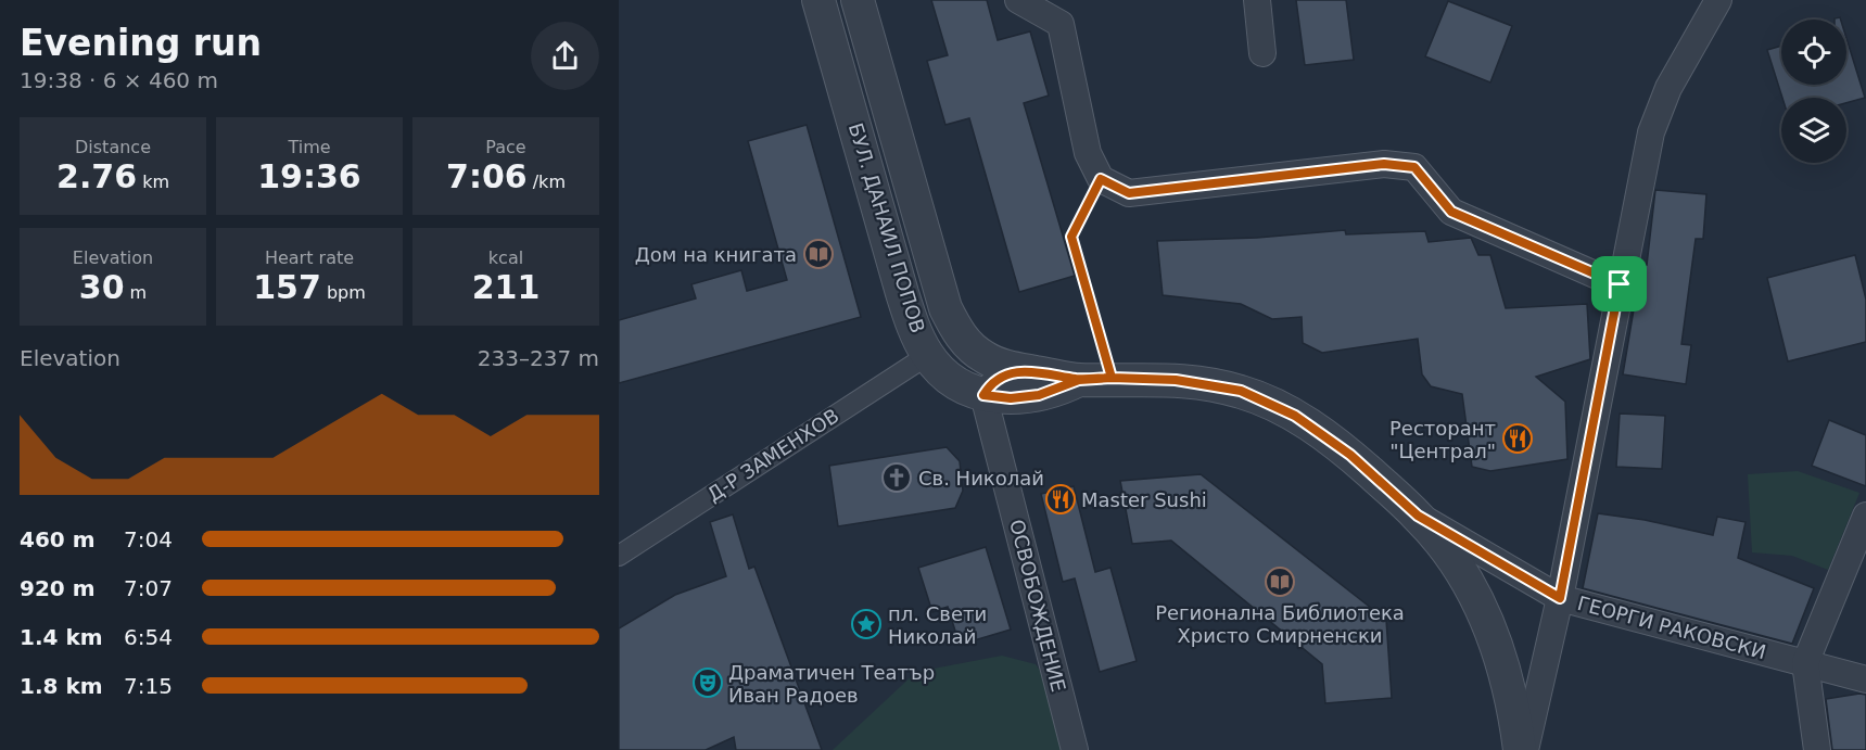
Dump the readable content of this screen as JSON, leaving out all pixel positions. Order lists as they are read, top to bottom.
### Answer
{
  "streets": {
    "street": [
      "БУЛ. ДАНАИЛ ПОПОВ",
      "Д-Р ЗАМЕНХОВ",
      "ОСВОБОЖДЕНИЕ",
      "ГЕОРГИ РАКОВСКИ"
    ]
  },
  "crossings": [
    ["БУЛ. ДАНАИЛ ПОПОВ", "Д-Р ЗАМЕНХОВ"],
    ["БУЛ. ДАНАИЛ ПОПОВ", "ОСВОБОЖДЕНИЕ"]
  ],
  "places": {
    "library": ["Дом на книгата", "Регионална Библиотека Христо Смирненски"],
    "restaurant": ["Ресторант \"Централ\"", "Master Sushi"],
    "church": ["Св. Николай"],
    "place": ["пл. Свети Николай"],
    "theatre": ["Драматичен Театър Иван Радоев"]
  },
  "page": {
    "heading": ["Evening run", "19:38 · 6 × 460 m"],
    "stats": [
      ["Distance", "2.76 km"],
      ["Time", "19:36"],
      ["Pace", "7:06 /km"],
      ["Elevation", "30 m"],
      ["Heart rate", "157 bpm"],
      ["kcal", "211"]
    ],
    "chart": ["Elevation", "233–237 m"],
    "list": [
      {
        "name": "460 m",
        "note": "7:04"
      },
      {
        "name": "920 m",
        "note": "7:07"
      },
      {
        "name": "1.4 km",
        "note": "6:54"
      },
      {
        "name": "1.8 km",
        "note": "7:15"
      }
    ]
  }
}
